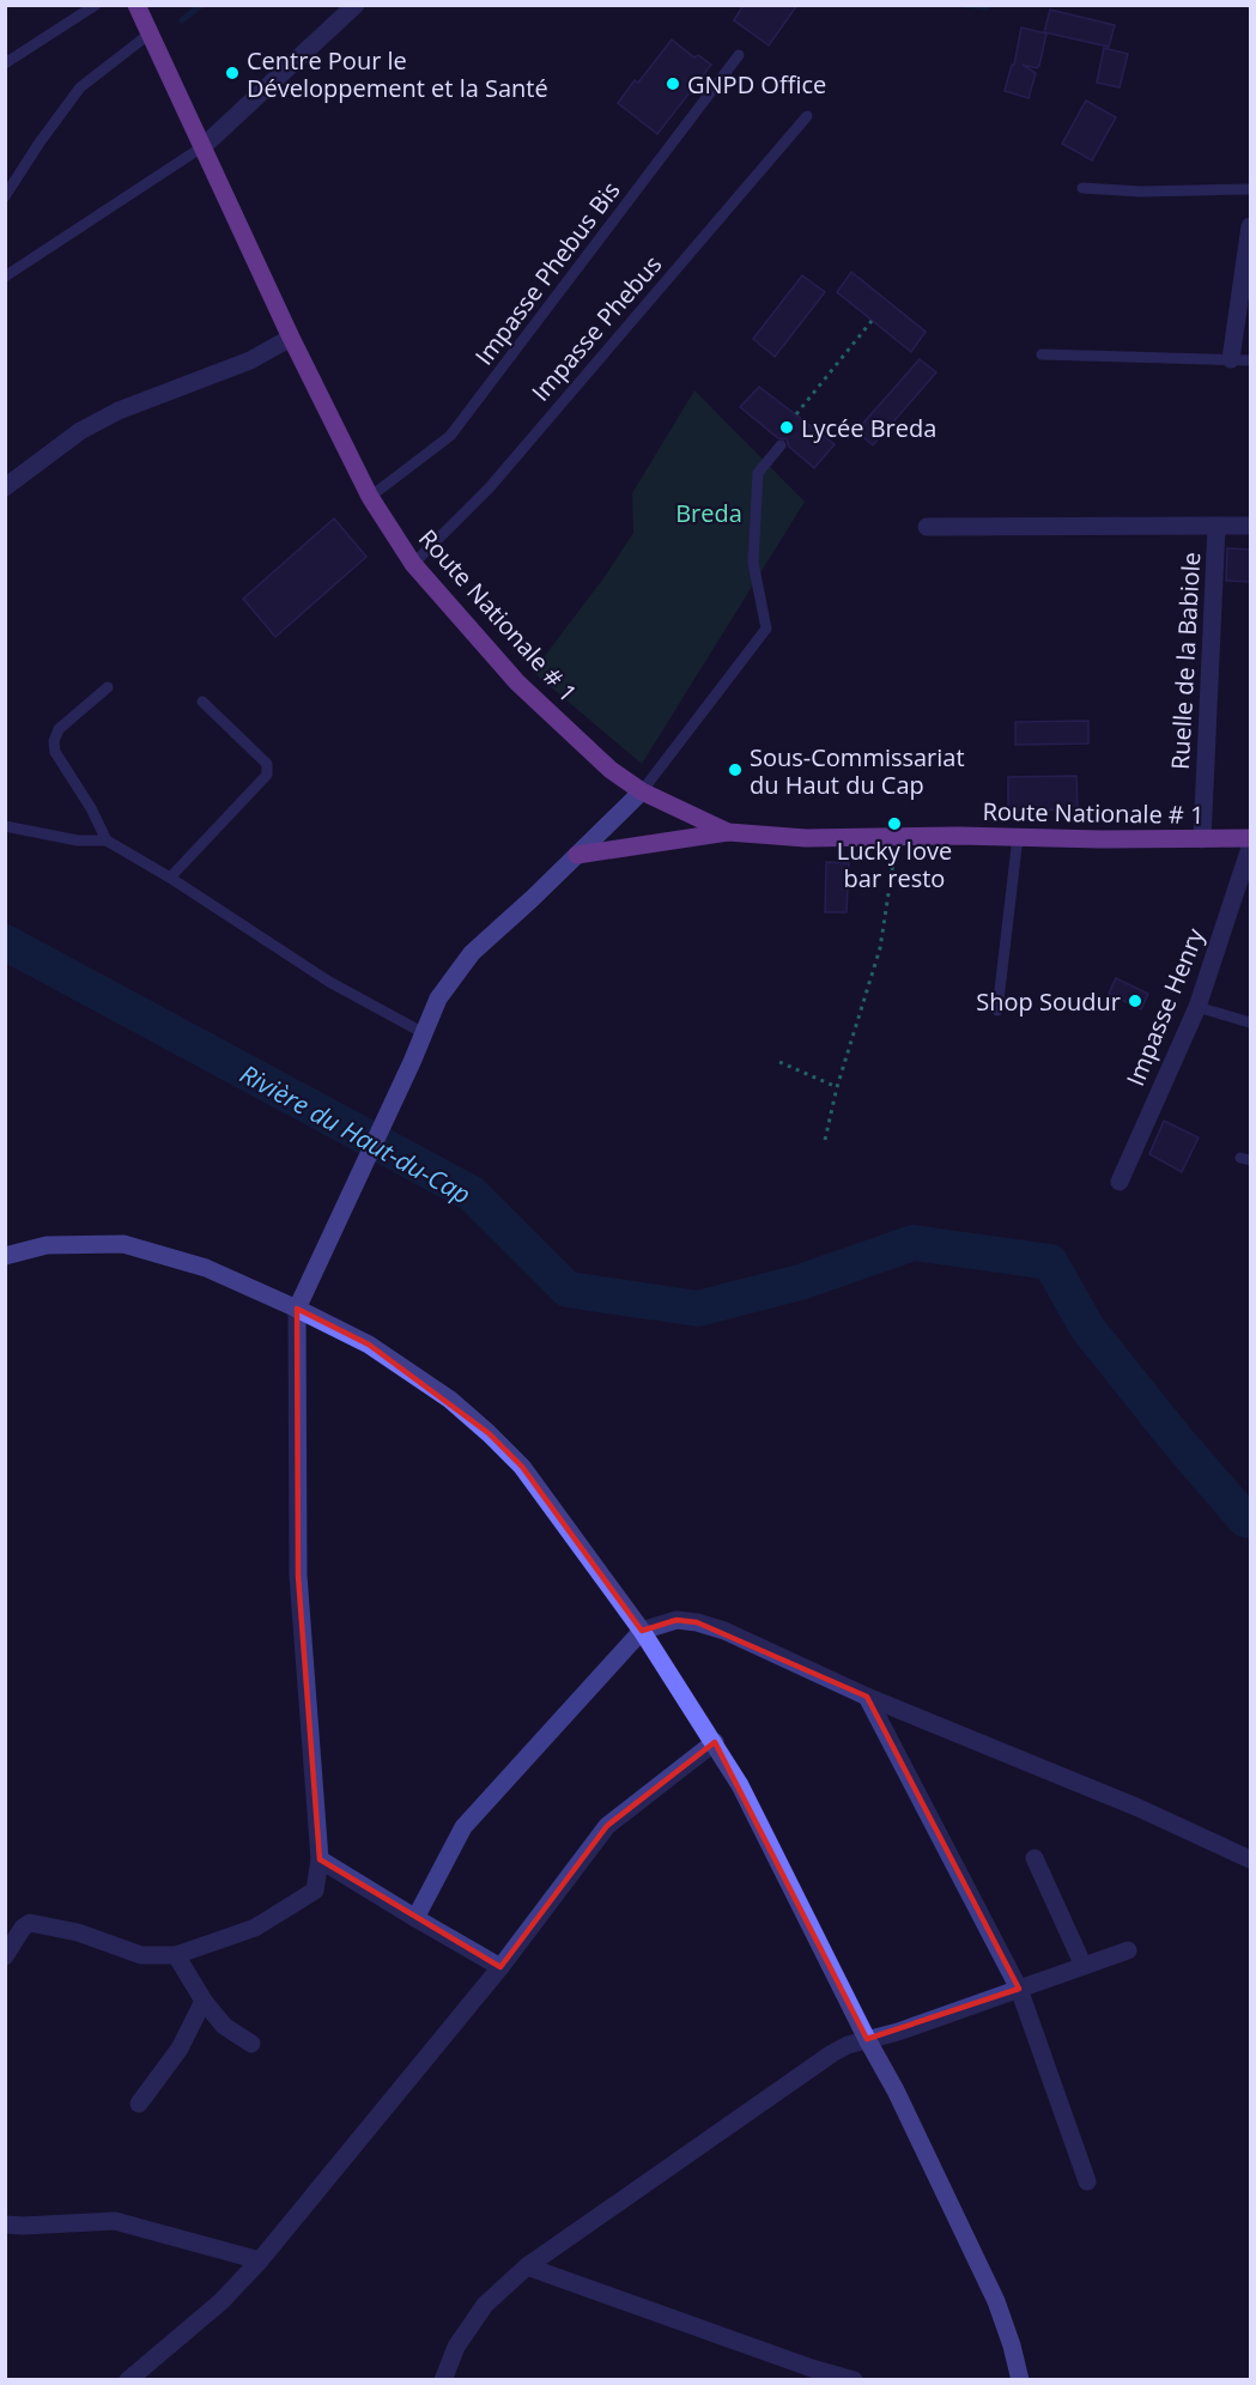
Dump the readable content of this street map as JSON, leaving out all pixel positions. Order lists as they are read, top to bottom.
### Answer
{
  "streets": {
    "main road": ["Route Nationale # 1"],
    "street": ["Ruelle de la Babiole", "Impasse Henry"],
    "lane": ["Impasse Phebus Bis", "Impasse Phebus"]
  },
  "crossings": [
    ["Impasse Phebus Bis", "Route Nationale # 1"],
    ["Impasse Phebus", "Route Nationale # 1"],
    ["Route Nationale # 1", "Ruelle de la Babiole"]
  ],
  "water": ["Rivière du Haut-du-Cap"],
  "parks": ["Breda"],
  "places": [
    "Centre Pour le Développement et la Santé",
    "GNPD Office",
    "Lycée Breda",
    "Sous-Commissariat du Haut du Cap",
    "Lucky love bar resto",
    "Shop Soudur"
  ]
}
